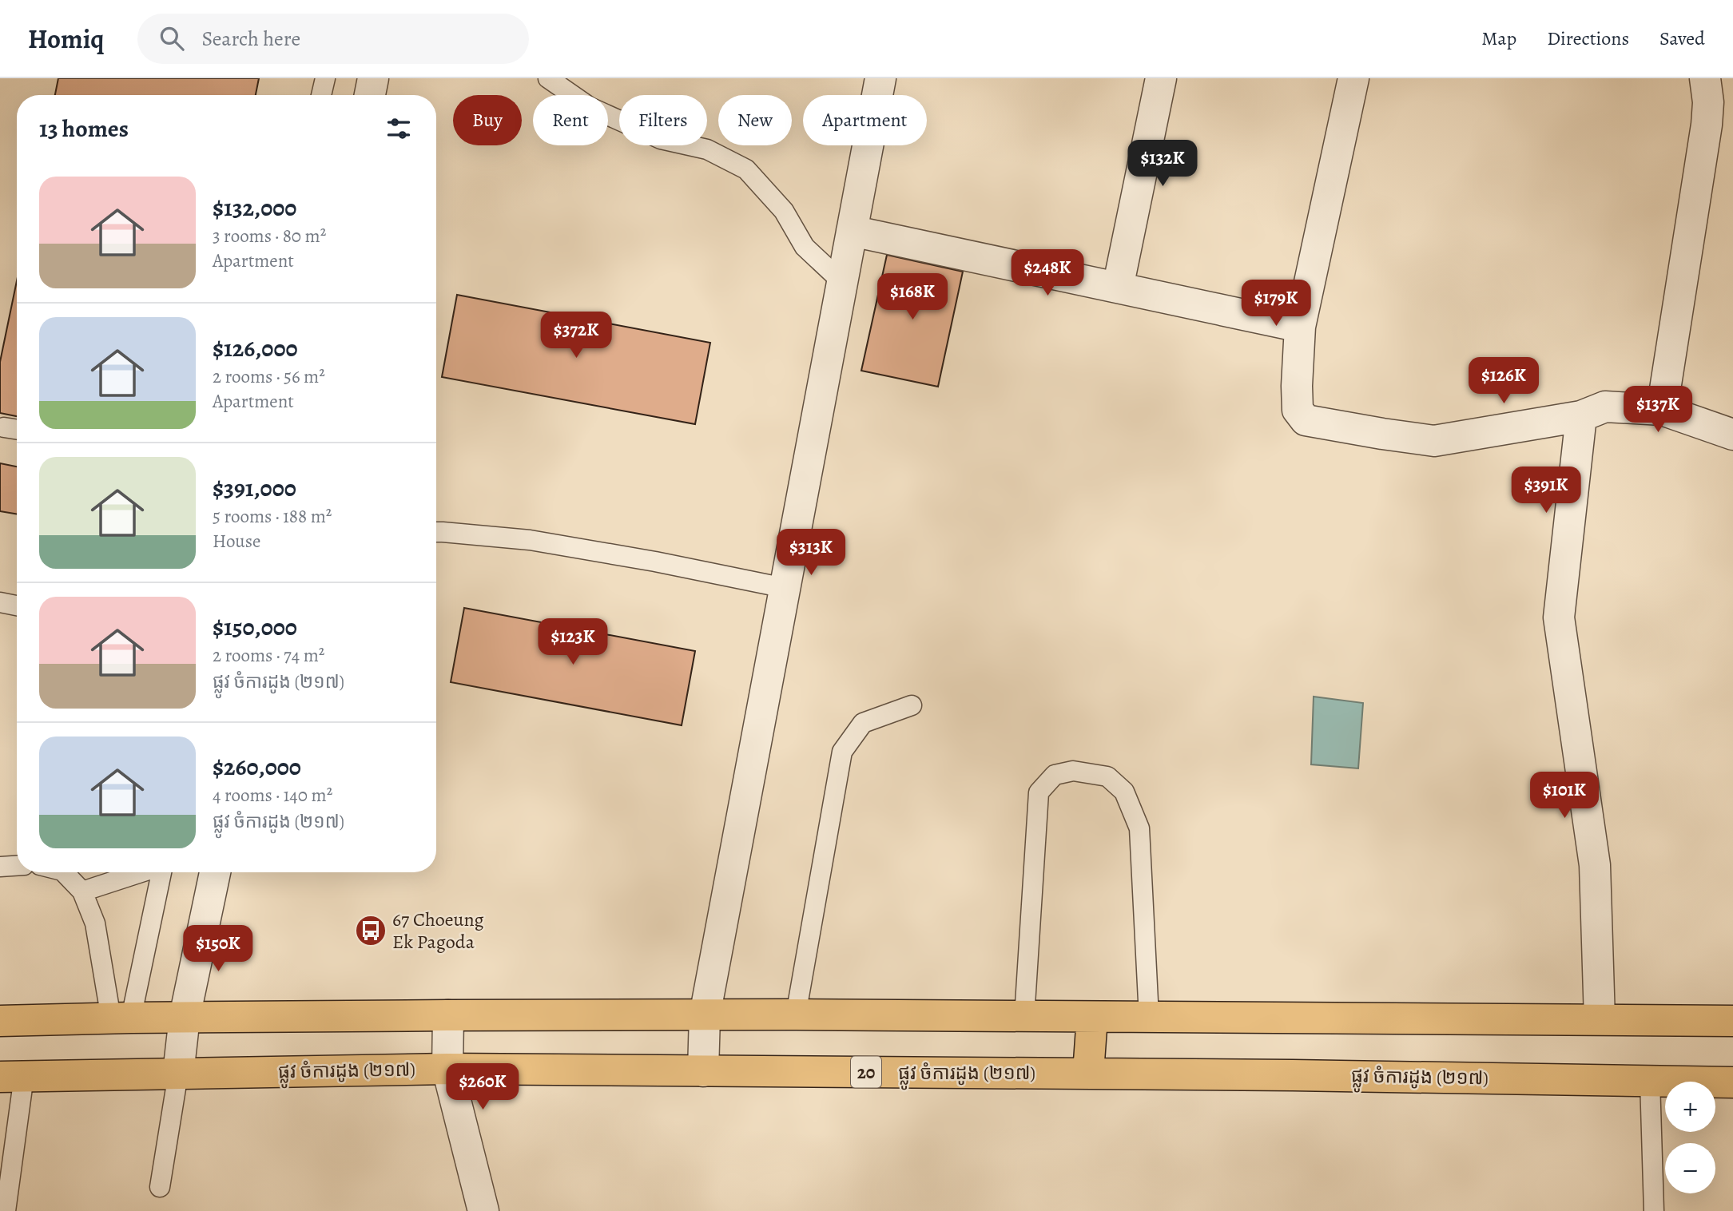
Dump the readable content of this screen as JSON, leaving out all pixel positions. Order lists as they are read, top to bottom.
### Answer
{
  "streets": {
    "main road": ["ផ្លូវ ចំការដូង (២១៧)", "20"]
  },
  "places": {
    "bus stop": ["67 Choeung Ek Pagoda"]
  },
  "page": {
    "header": "Homiq",
    "search": "Search here",
    "nav": ["Map", "Directions", "Saved"],
    "chip": [
      "Buy",
      "Rent",
      "Filters",
      "New",
      "Apartment"
    ],
    "heading": "13 homes",
    "price": [
      "$132K",
      "$248K",
      "$168K",
      "$179K",
      "$372K",
      "$126K",
      "$137K",
      "$391K",
      "$313K",
      "$123K",
      "$101K",
      "$150K",
      "$260K"
    ],
    "list": [
      {
        "name": "$132,000",
        "note": "3 rooms · 80 m² · Apartment"
      },
      {
        "name": "$126,000",
        "note": "2 rooms · 56 m² · Apartment"
      },
      {
        "name": "$391,000",
        "note": "5 rooms · 188 m² · House"
      },
      {
        "name": "$150,000",
        "note": "2 rooms · 74 m² · ផ្លូវ ចំការដូង (២១៧)"
      },
      {
        "name": "$260,000",
        "note": "4 rooms · 140 m² · ផ្លូវ ចំការដូង (២១៧)"
      }
    ],
    "map_buttons": ["+", "−"]
  }
}
